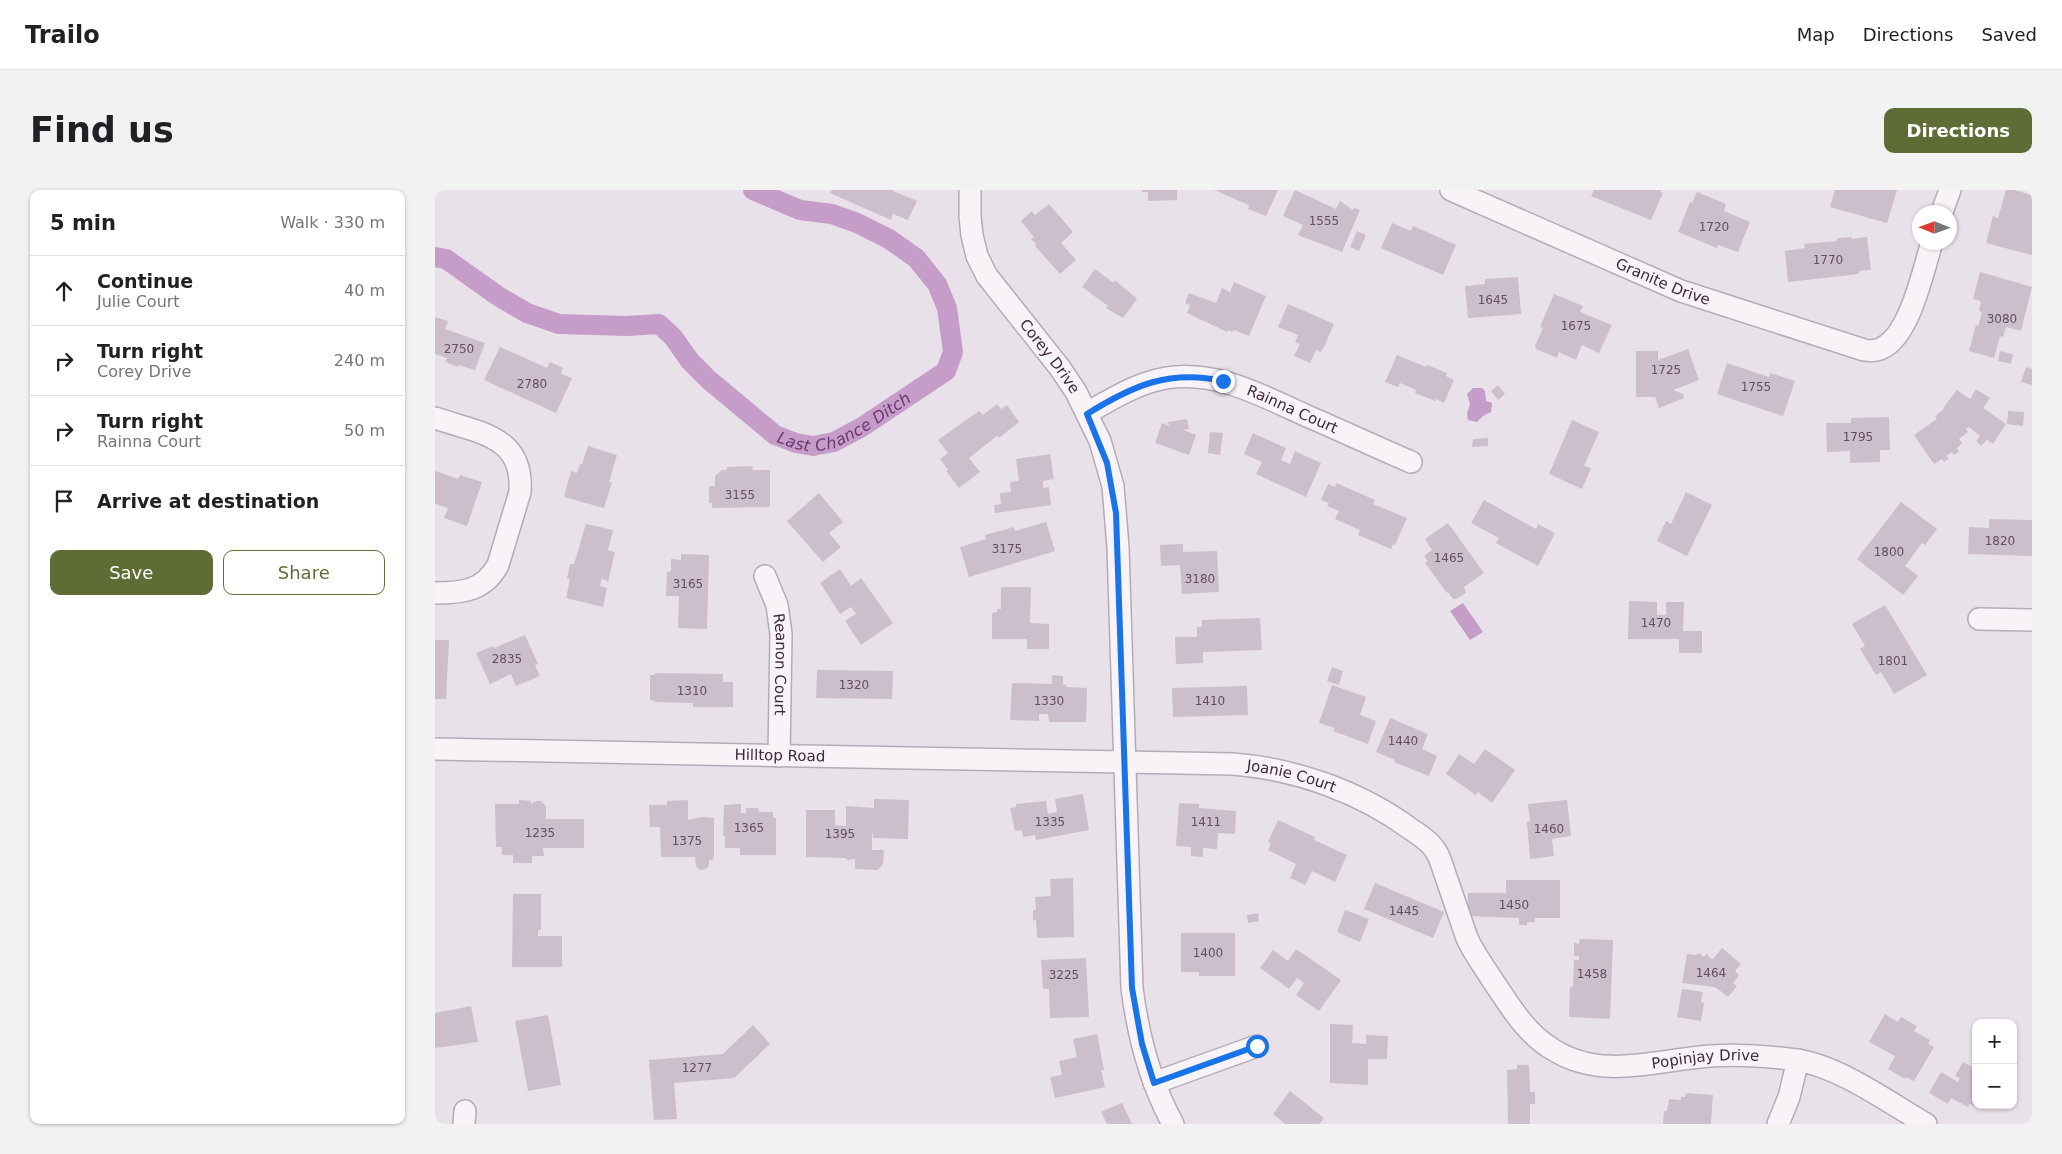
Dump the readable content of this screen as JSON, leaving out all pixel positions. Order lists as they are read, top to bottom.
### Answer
{
  "streets": {
    "street": [
      "Granite Drive",
      "Corey Drive",
      "Rainna Court",
      "Reanon Court",
      "Hilltop Road",
      "Joanie Court",
      "Popinjay Drive"
    ]
  },
  "crossings": [
    ["Corey Drive", "Rainna Court"],
    ["Corey Drive", "Hilltop Road"],
    ["Corey Drive", "Joanie Court"],
    ["Reanon Court", "Hilltop Road"],
    ["Hilltop Road", "Joanie Court"],
    ["Joanie Court", "Popinjay Drive"]
  ],
  "water": ["Last Chance Ditch"],
  "house_numbers": [
    "1555",
    "1720",
    "1770",
    "1645",
    "3080",
    "1675",
    "2750",
    "1725",
    "2780",
    "1755",
    "1795",
    "3155",
    "1820",
    "3175",
    "1800",
    "1465",
    "3180",
    "3165",
    "1470",
    "2835",
    "1801",
    "1320",
    "1310",
    "1330",
    "1410",
    "1440",
    "1335",
    "1411",
    "1365",
    "1460",
    "1235",
    "1395",
    "1375",
    "1450",
    "1445",
    "1400",
    "1464",
    "1458",
    "3225",
    "1277"
  ],
  "north": "left",
  "page": {
    "header": "Trailo",
    "nav": ["Map", "Directions", "Saved"],
    "buttons": [
      "Directions",
      ["Save", "Share"]
    ],
    "title": "Find us",
    "heading": ["5 min", "Walk · 330 m"],
    "list": [
      ["Continue", "Julie Court", "40 m"],
      ["Turn right", "Corey Drive", "240 m"],
      ["Turn right", "Rainna Court", "50 m"],
      "Arrive at destination"
    ],
    "map_buttons": ["+", "−"]
  }
}
